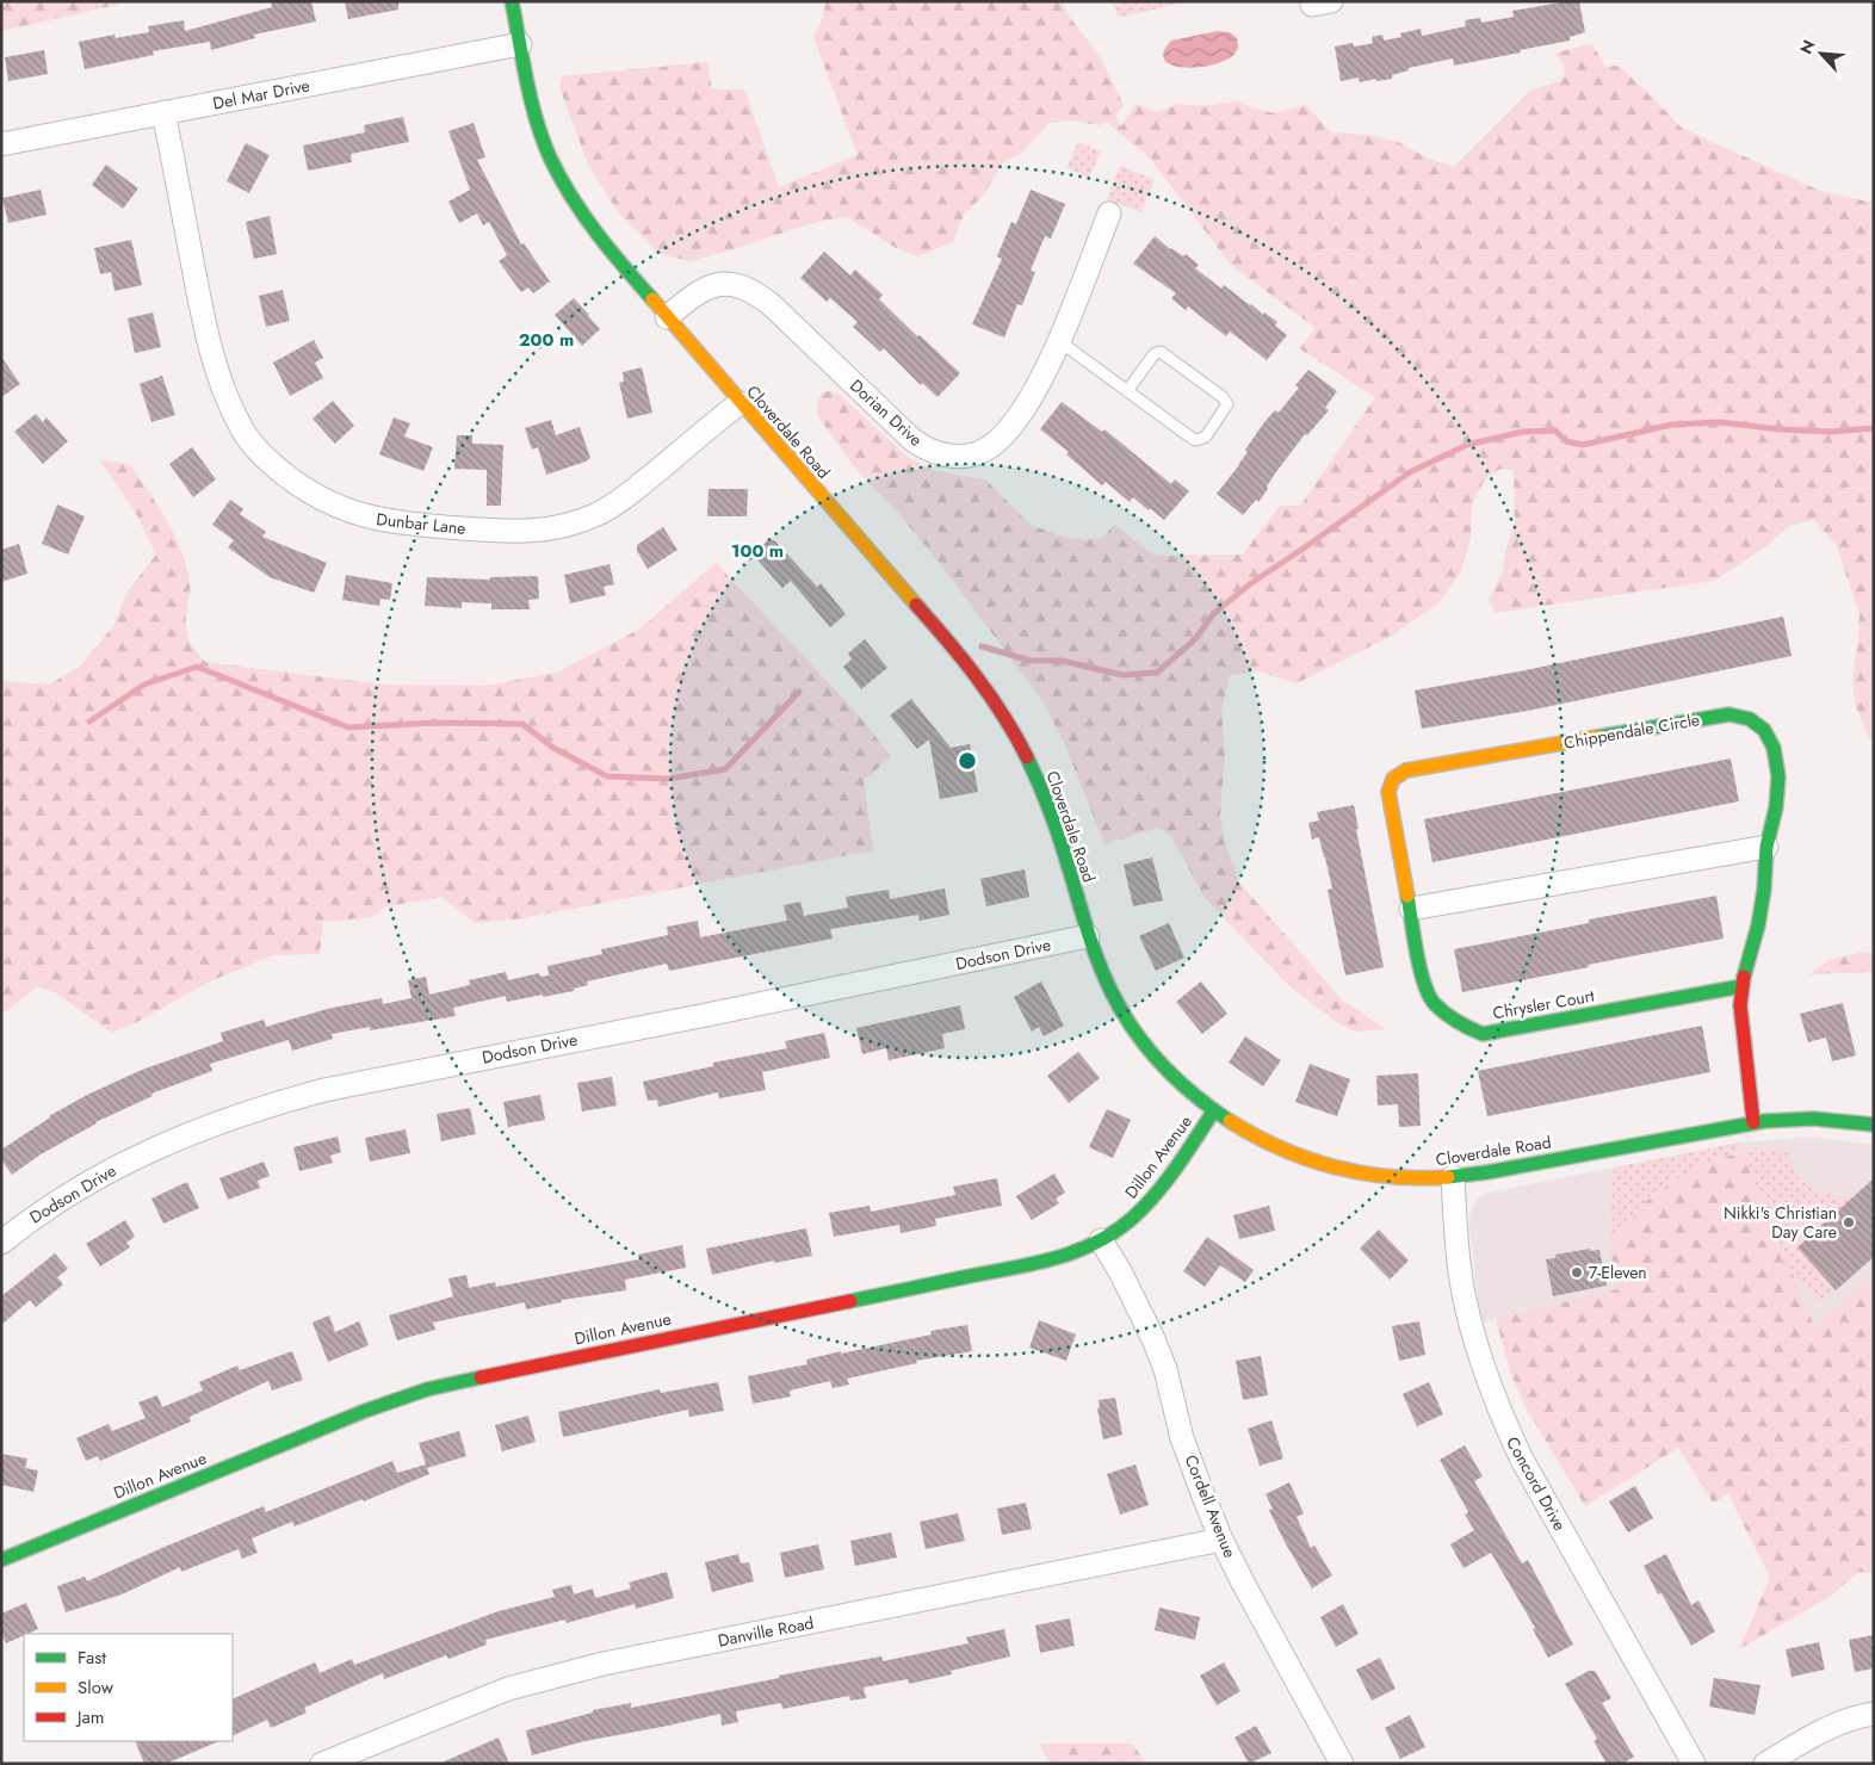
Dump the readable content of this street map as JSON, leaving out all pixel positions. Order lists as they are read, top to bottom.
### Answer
{
  "streets": {
    "street": [
      "Del Mar Drive",
      "Dorian Drive",
      "Cloverdale Road",
      "Dunbar Lane",
      "Chippendale Circle",
      "Dodson Drive",
      "Chrysler Court",
      "Dillon Avenue",
      "Concord Drive",
      "Cordell Avenue",
      "Danville Road"
    ]
  },
  "crossings": [
    ["Del Mar Drive", "Cloverdale Road"],
    ["Del Mar Drive", "Dunbar Lane"],
    ["Dorian Drive", "Cloverdale Road"],
    ["Cloverdale Road", "Dunbar Lane"],
    ["Cloverdale Road", "Chippendale Circle"],
    ["Cloverdale Road", "Dodson Drive"],
    ["Cloverdale Road", "Dillon Avenue"],
    ["Cloverdale Road", "Concord Drive"],
    ["Chippendale Circle", "Chrysler Court"],
    ["Dillon Avenue", "Cordell Avenue"],
    ["Cordell Avenue", "Danville Road"]
  ],
  "places": ["Nikki's Christian Day Care", "7-Eleven"],
  "legend": ["Fast", "Slow", "Jam"],
  "north": "top left",
  "rings": ["200 m", "100 m"]
}
